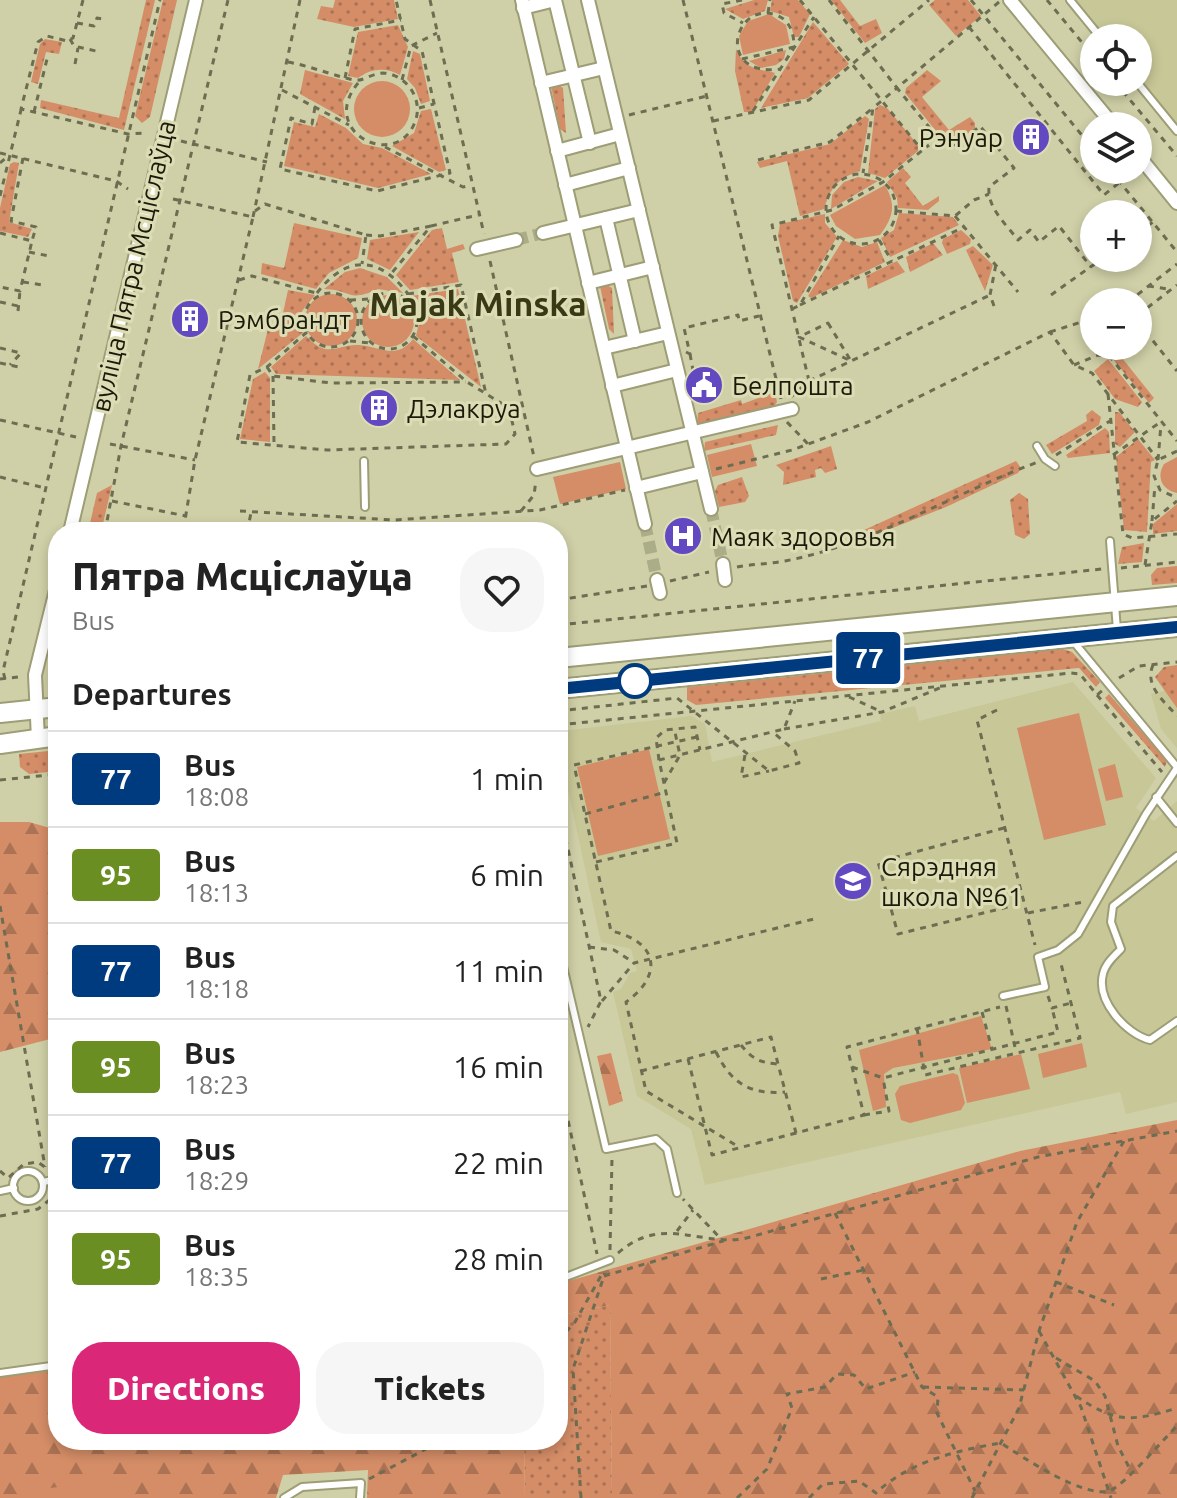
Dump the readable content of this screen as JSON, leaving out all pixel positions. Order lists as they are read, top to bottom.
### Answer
{
  "streets": {
    "street": ["вуліца Пятра Мсціслаўца"]
  },
  "districts": ["Majak Minska"],
  "places": {
    "building": ["Рэнуар", "Рэмбрандт", "Дэлакруа"],
    "public building": ["Белпошта"],
    "hospital": ["Маяк здоровья"],
    "school or university": ["Сярэдняя школа №61"]
  },
  "lines": ["bus line 77"],
  "page": {
    "on_map": "77",
    "map_buttons": ["+", "−"],
    "heading": [
      ["Пятра Мсціслаўца", "Bus"],
      "Departures"
    ],
    "list": [
      {
        "mark": "77",
        "name": "Bus",
        "note": "18:08",
        "value": "1 min"
      },
      {
        "mark": "95",
        "name": "Bus",
        "note": "18:13",
        "value": "6 min"
      },
      {
        "mark": "77",
        "name": "Bus",
        "note": "18:18",
        "value": "11 min"
      },
      {
        "mark": "95",
        "name": "Bus",
        "note": "18:23",
        "value": "16 min"
      },
      {
        "mark": "77",
        "name": "Bus",
        "note": "18:29",
        "value": "22 min"
      },
      {
        "mark": "95",
        "name": "Bus",
        "note": "18:35",
        "value": "28 min"
      }
    ],
    "buttons": ["Directions", "Tickets"]
  }
}
